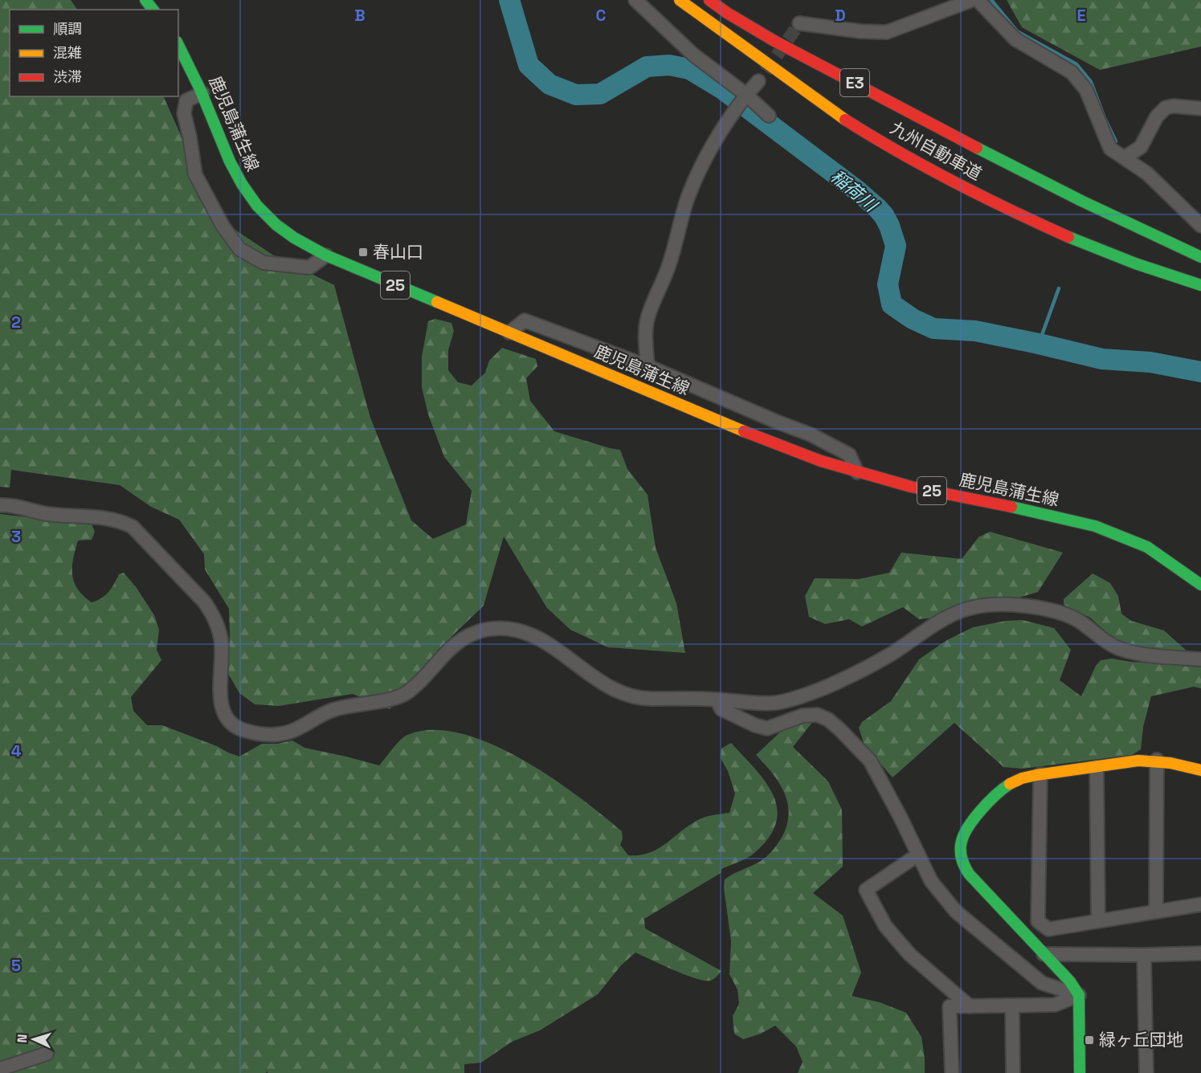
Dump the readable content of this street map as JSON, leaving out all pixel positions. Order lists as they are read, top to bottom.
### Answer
{
  "streets": {
    "main road": [
      "E3",
      "鹿児島蒲生線",
      "九州自動車道",
      "25"
    ]
  },
  "water": ["稲荷川"],
  "places": {
    "transit": ["春山口", "緑ヶ丘団地"]
  },
  "legend": ["順調", "混雑", "渋滞"],
  "north": "left",
  "grid": {
    "columns": [
      "B",
      "C",
      "D",
      "E"
    ],
    "rows": [
      "2",
      "3",
      "4",
      "5"
    ]
  }
}
